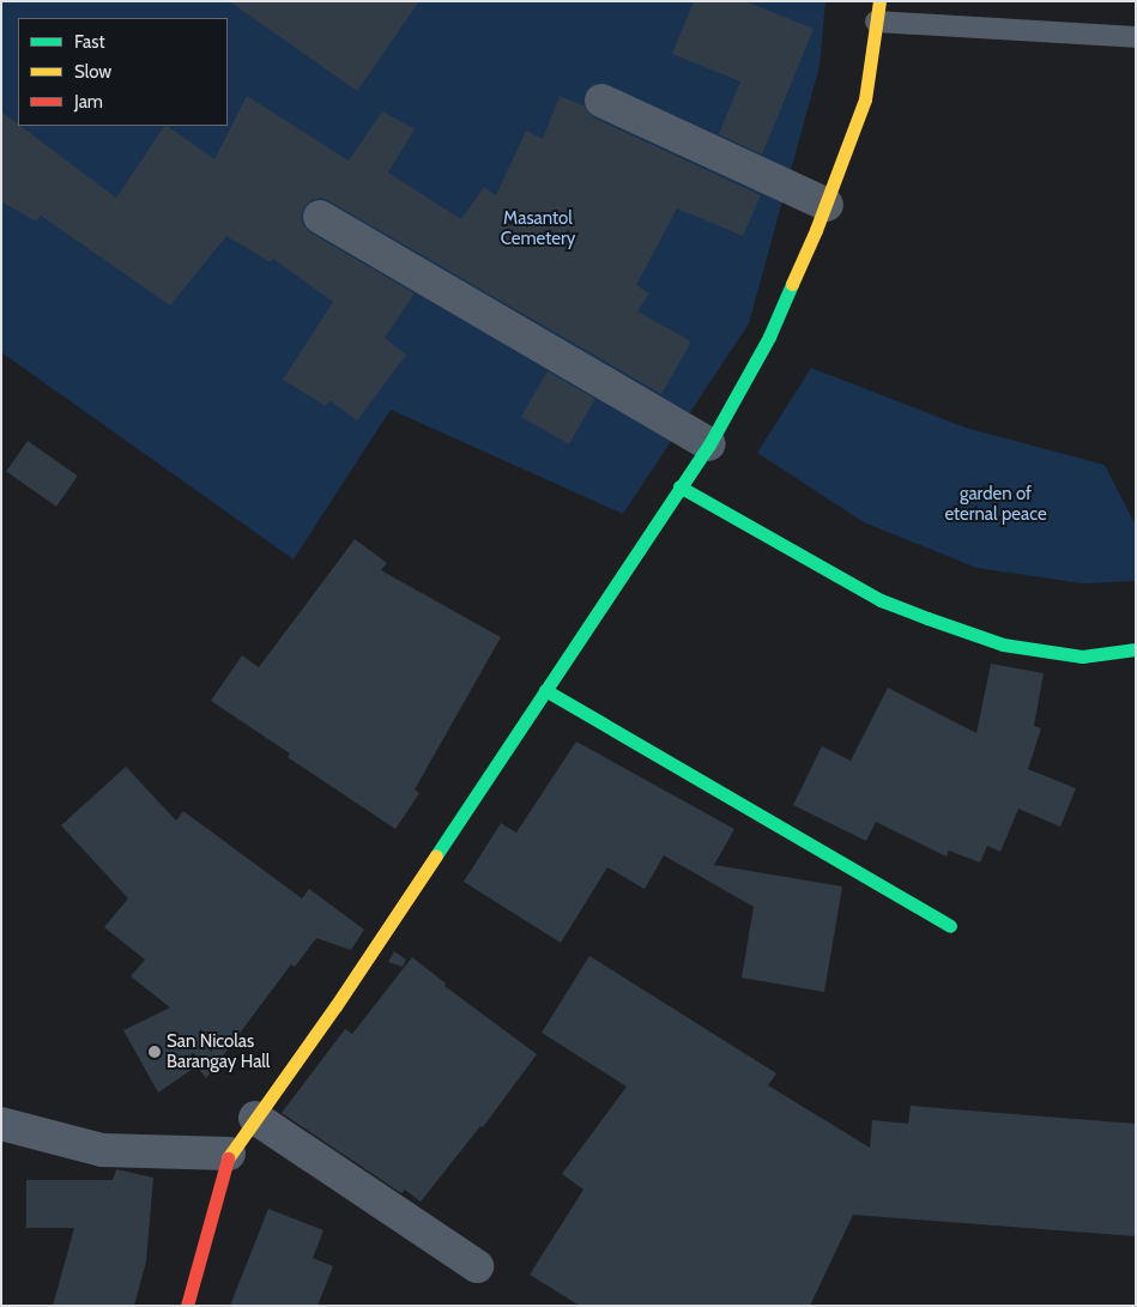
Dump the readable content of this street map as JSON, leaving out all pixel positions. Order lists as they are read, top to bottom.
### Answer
{
  "parks": ["Masantol Cemetery", "garden of eternal peace"],
  "places": ["San Nicolas Barangay Hall"],
  "legend": ["Fast", "Slow", "Jam"]
}
